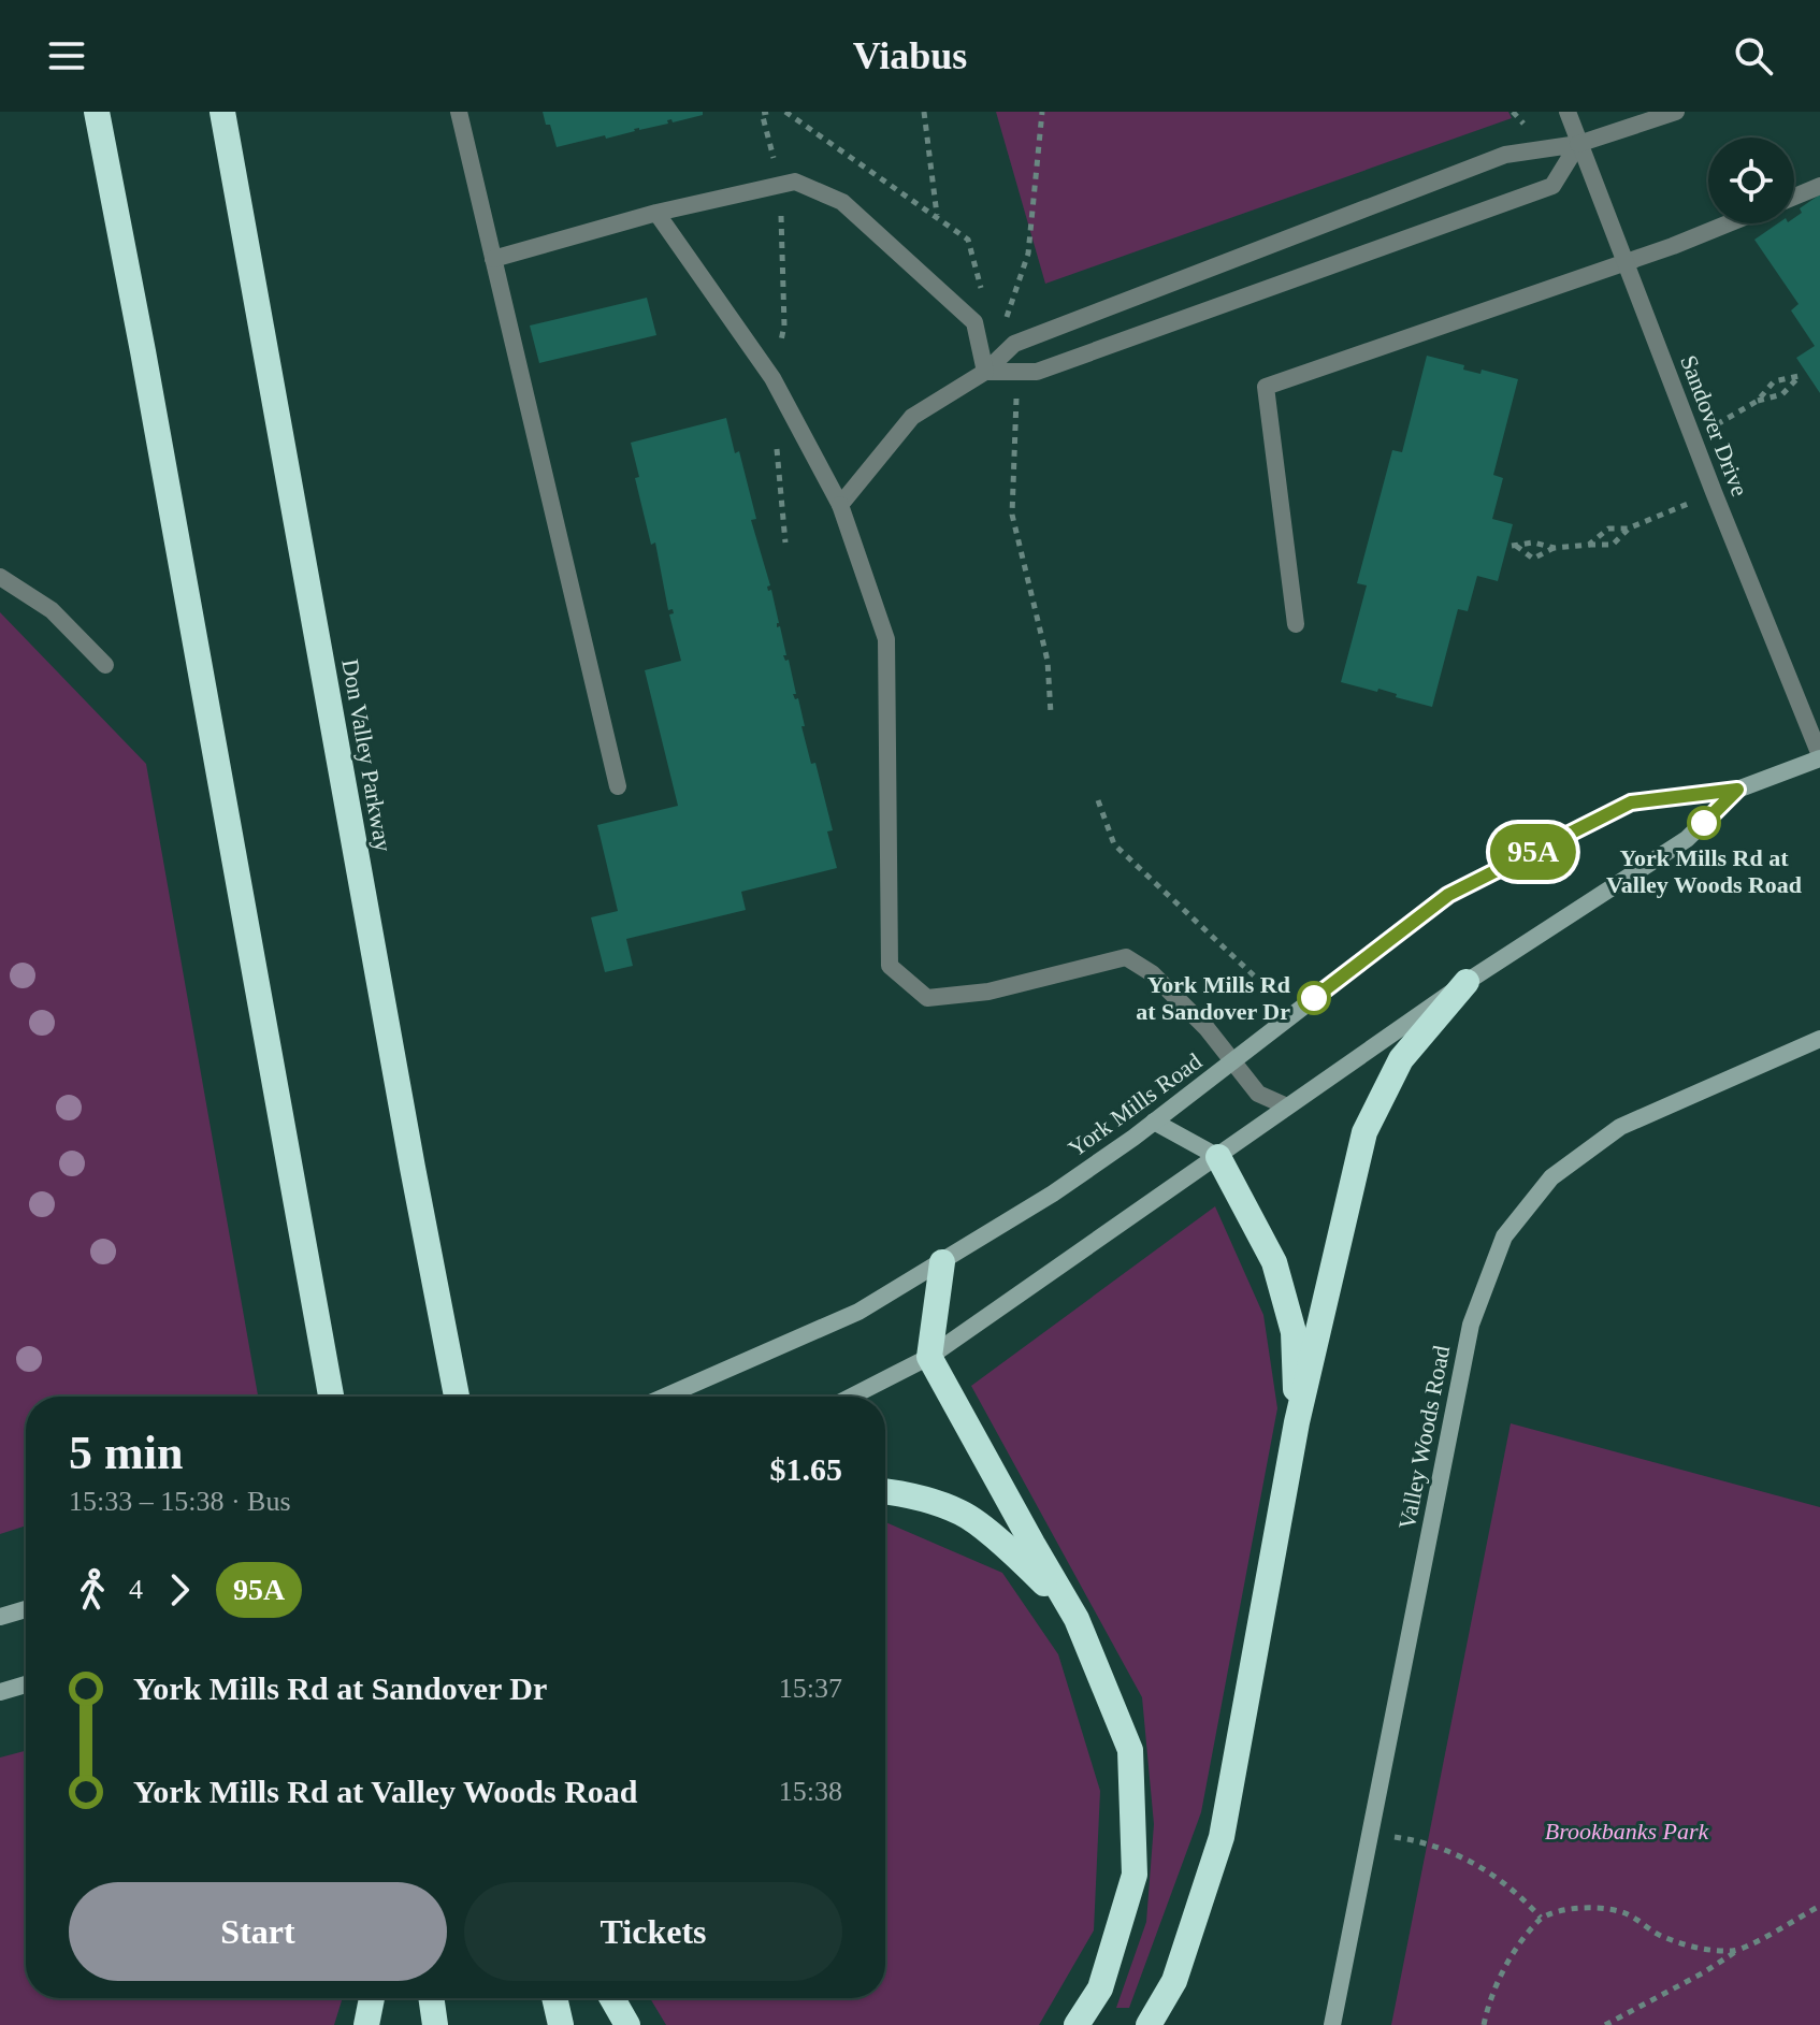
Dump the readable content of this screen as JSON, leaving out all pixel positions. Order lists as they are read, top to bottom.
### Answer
{
  "streets": {
    "highway": ["Don Valley Parkway"],
    "main road": ["York Mills Road", "Valley Woods Road"],
    "street": ["Sandover Drive"]
  },
  "crossings": [
    ["Sandover Drive", "York Mills Road"]
  ],
  "parks": ["Brookbanks Park"],
  "places": ["York Mills Rd at Valley Woods Road", "York Mills Rd at Sandover Dr"],
  "lines": ["bus line 95A"],
  "page": {
    "header": "Viabus",
    "on_map": "95A",
    "heading": ["5 min", "15:33 – 15:38 · Bus", "$1.65"],
    "legs": ["4", "95A"],
    "list": [
      {
        "name": "York Mills Rd at Sandover Dr",
        "value": "15:37"
      },
      {
        "name": "York Mills Rd at Valley Woods Road",
        "value": "15:38"
      }
    ],
    "buttons": ["Start", "Tickets"]
  }
}
